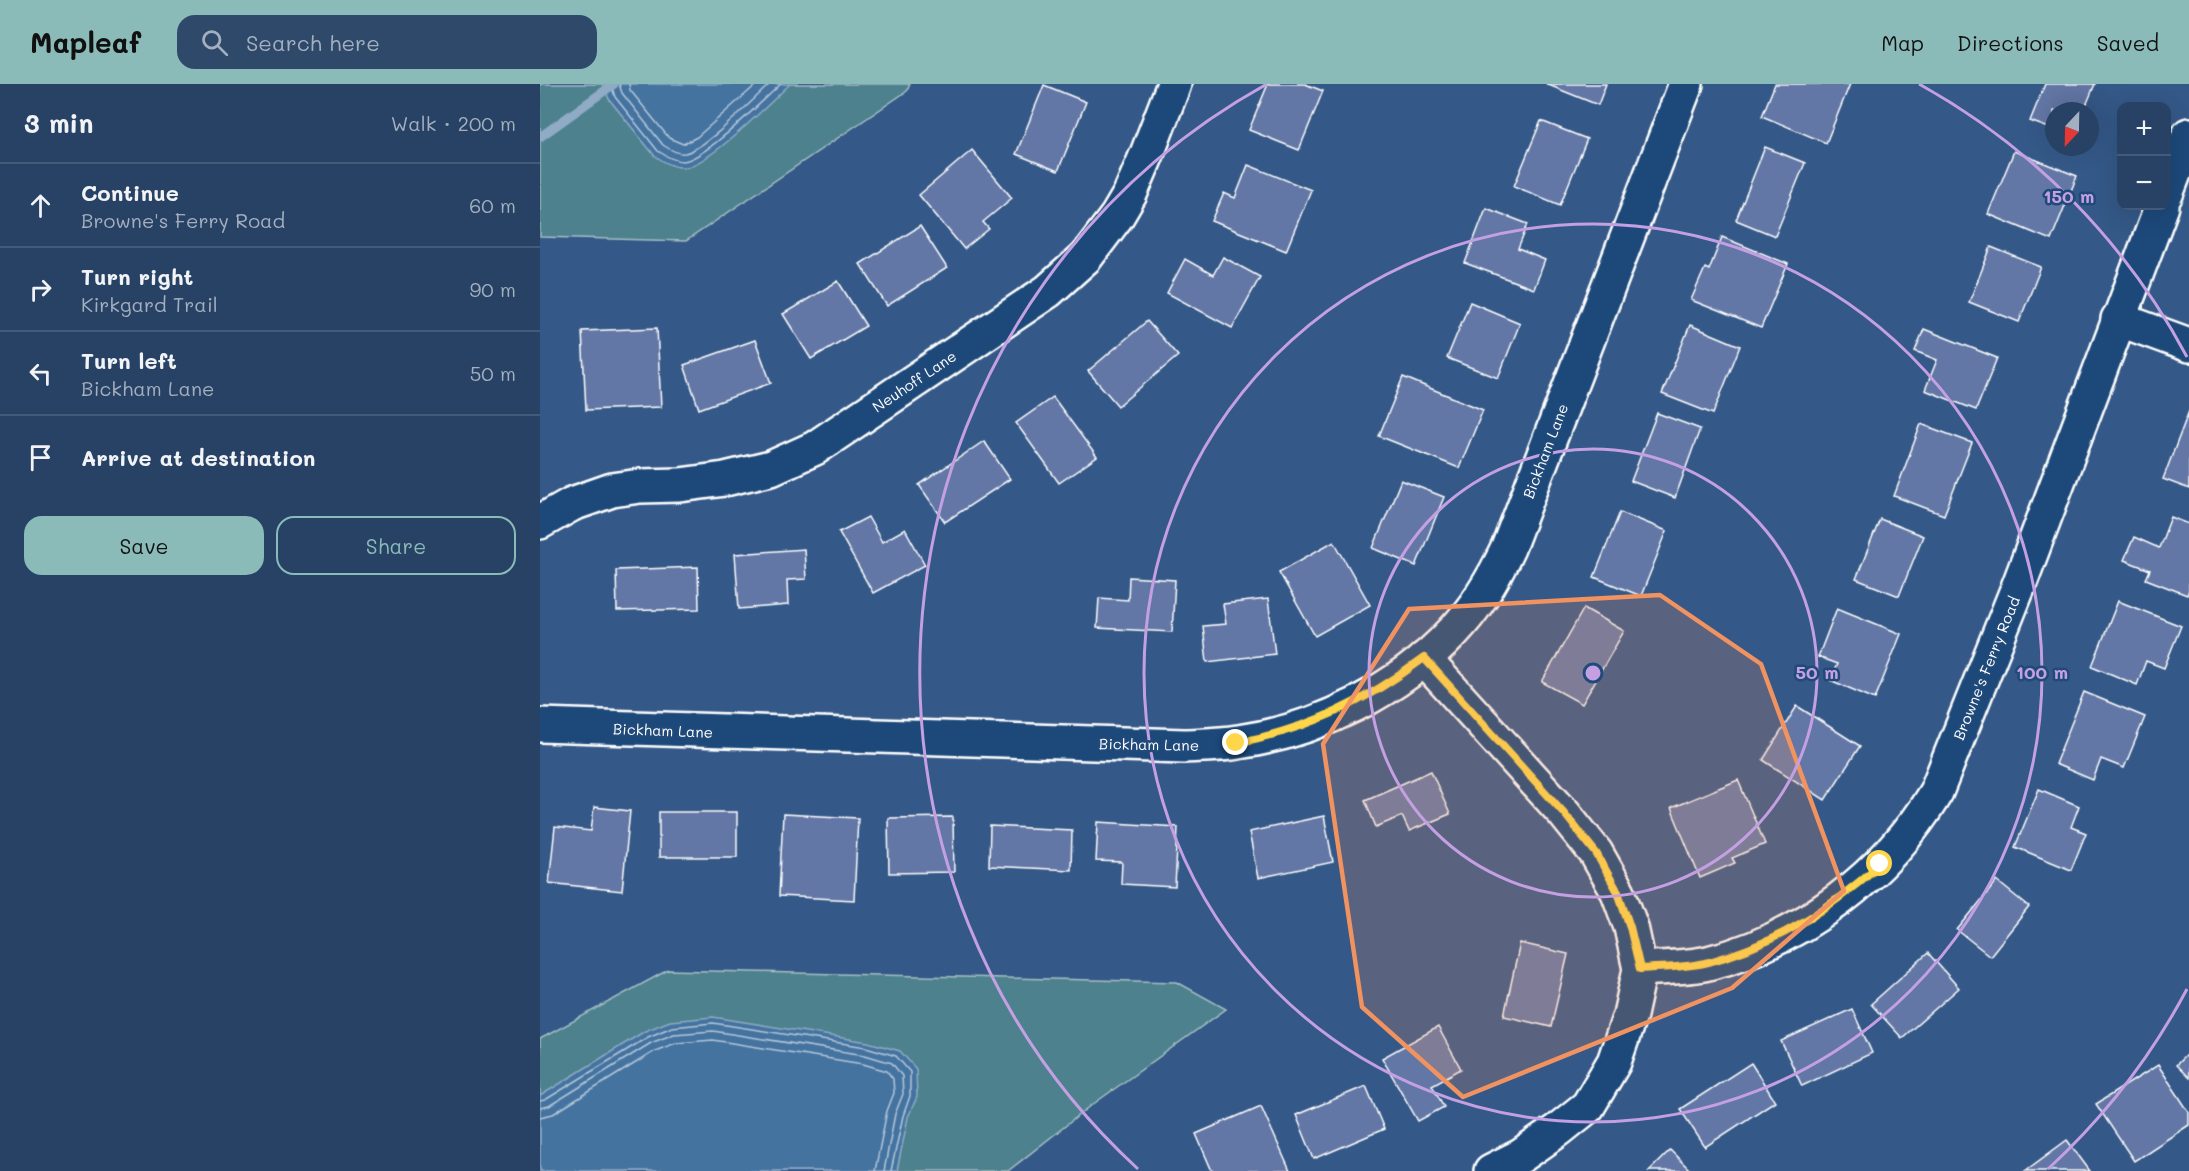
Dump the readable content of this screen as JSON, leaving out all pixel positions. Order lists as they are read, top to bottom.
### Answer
{
  "streets": {
    "street": ["Neuhoff Lane", "Bickham Lane", "Browne's Ferry Road"]
  },
  "north": "bottom",
  "page": {
    "header": "Mapleaf",
    "search": "Search here",
    "nav": ["Map", "Directions", "Saved"],
    "heading": ["3 min", "Walk · 200 m"],
    "map_buttons": ["+", "−"],
    "list": [
      ["Continue", "Browne's Ferry Road", "60 m"],
      ["Turn right", "Kirkgard Trail", "90 m"],
      ["Turn left", "Bickham Lane", "50 m"],
      "Arrive at destination"
    ],
    "buttons": ["Save", "Share"]
  },
  "rings": ["150 m", "50 m", "100 m"]
}
